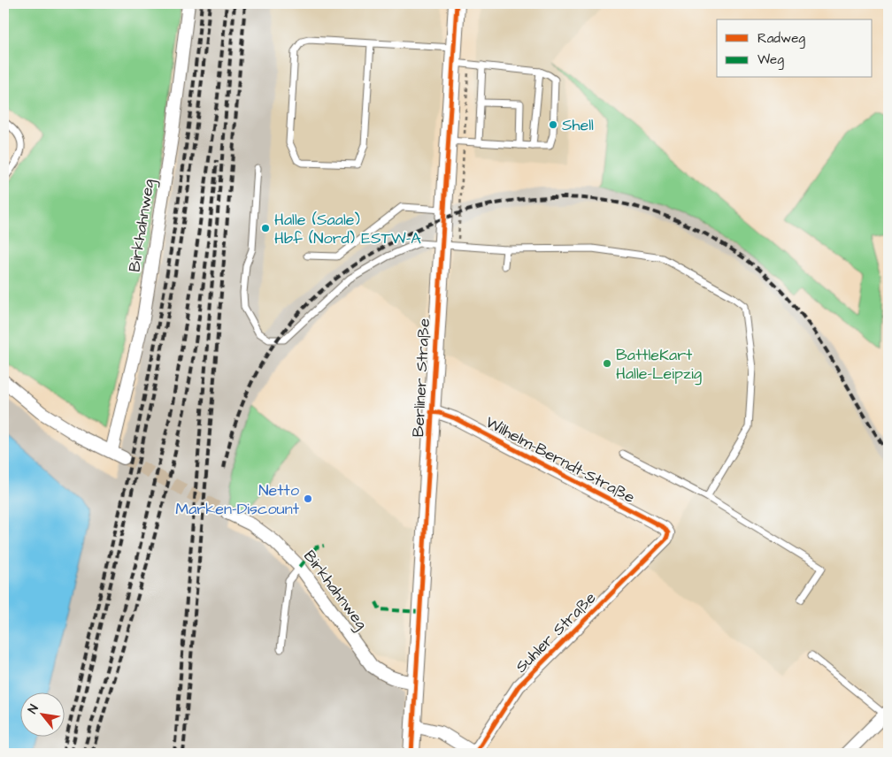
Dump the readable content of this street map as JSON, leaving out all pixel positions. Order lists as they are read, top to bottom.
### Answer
{
  "streets": {
    "street": [
      "Birkhahnweg",
      "Berliner Straße",
      "Wilhelm-Berndt-Straße",
      "Suhler Straße"
    ]
  },
  "crossings": [
    ["Birkhahnweg", "Berliner Straße"],
    ["Berliner Straße", "Wilhelm-Berndt-Straße"],
    ["Wilhelm-Berndt-Straße", "Suhler Straße"]
  ],
  "places": [
    "Shell",
    "Halle (Saale) Hbf (Nord) ESTW-A",
    "BattleKart Halle-Leipzig",
    "Netto Marken-Discount"
  ],
  "legend": ["Radweg", "Weg"],
  "north": "top left"
}
